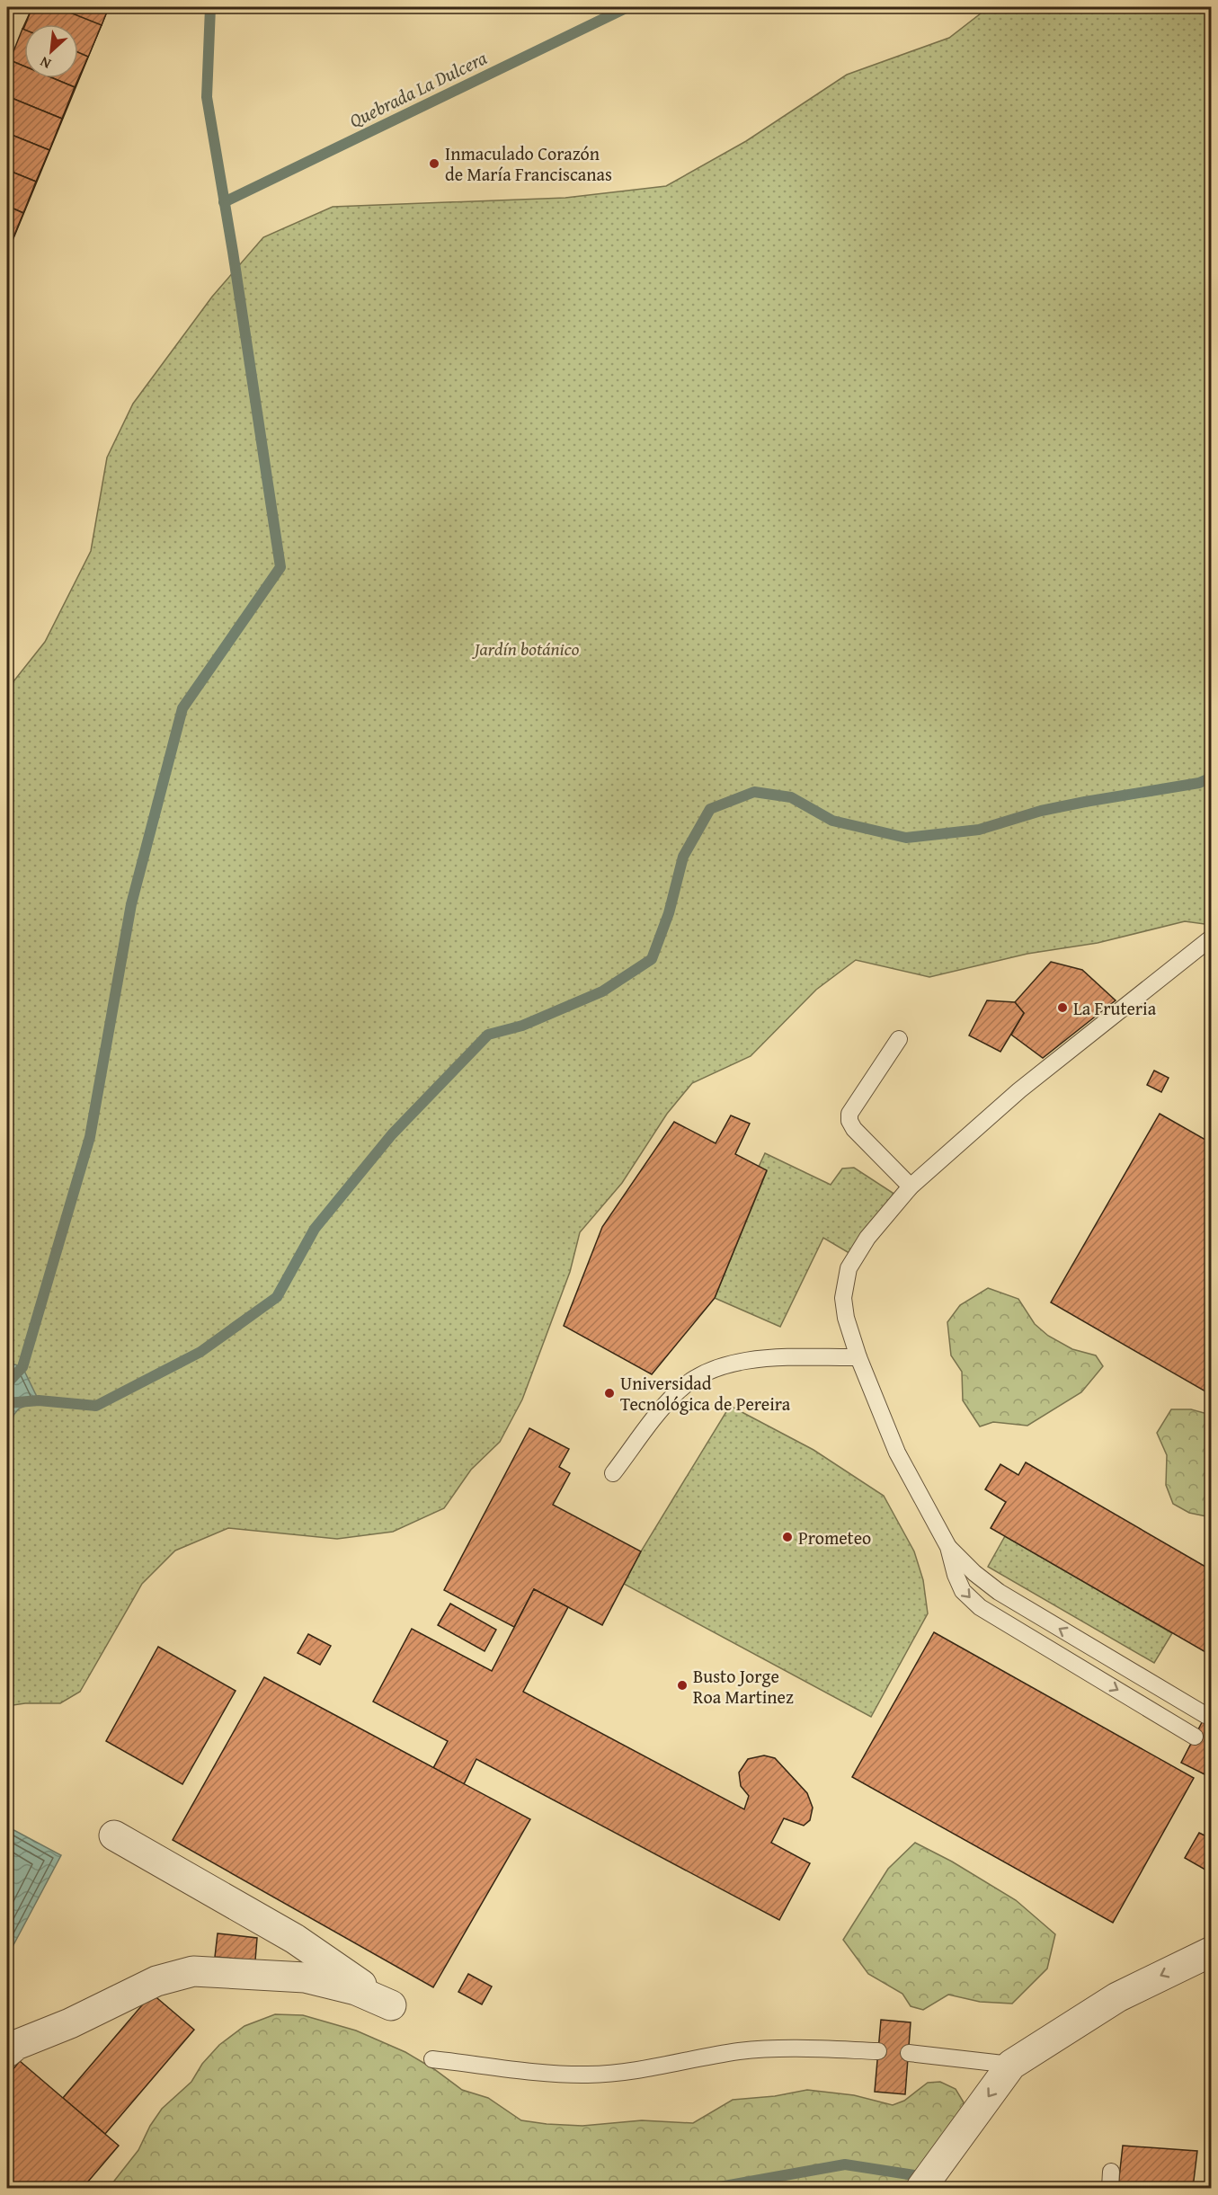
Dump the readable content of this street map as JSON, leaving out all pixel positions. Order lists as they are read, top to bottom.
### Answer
{
  "water": ["Quebrada La Dulcera"],
  "parks": ["Jardín botánico"],
  "places": [
    "Inmaculado Corazón de María Franciscanas",
    "La Fruteria",
    "Universidad Tecnológica de Pereira",
    "Prometeo",
    "Busto Jorge Roa Martinez"
  ],
  "north": "bottom left"
}
